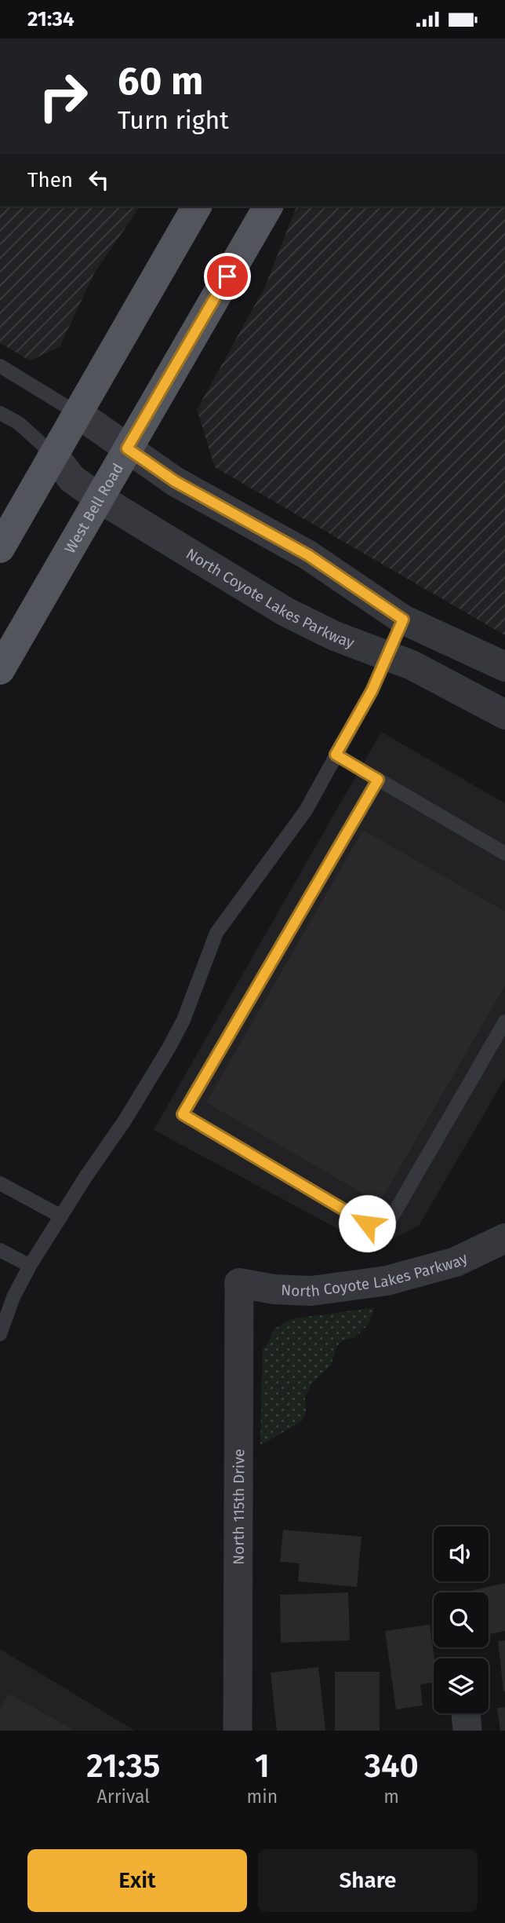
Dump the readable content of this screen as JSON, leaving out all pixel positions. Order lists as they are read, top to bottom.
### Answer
{
  "streets": {
    "main road": ["West Bell Road"],
    "street": ["North Coyote Lakes Parkway", "North 115th Drive"]
  },
  "crossings": [
    ["West Bell Road", "North Coyote Lakes Parkway"],
    ["North Coyote Lakes Parkway", "North 115th Drive"]
  ],
  "page": {
    "status": "21:34",
    "turn": ["60 m", "Turn right"],
    "then": "Then",
    "eta": [
      "21:35",
      "Arrival",
      "1",
      "min",
      "340",
      "m"
    ],
    "buttons": ["Exit", "Share"]
  }
}
